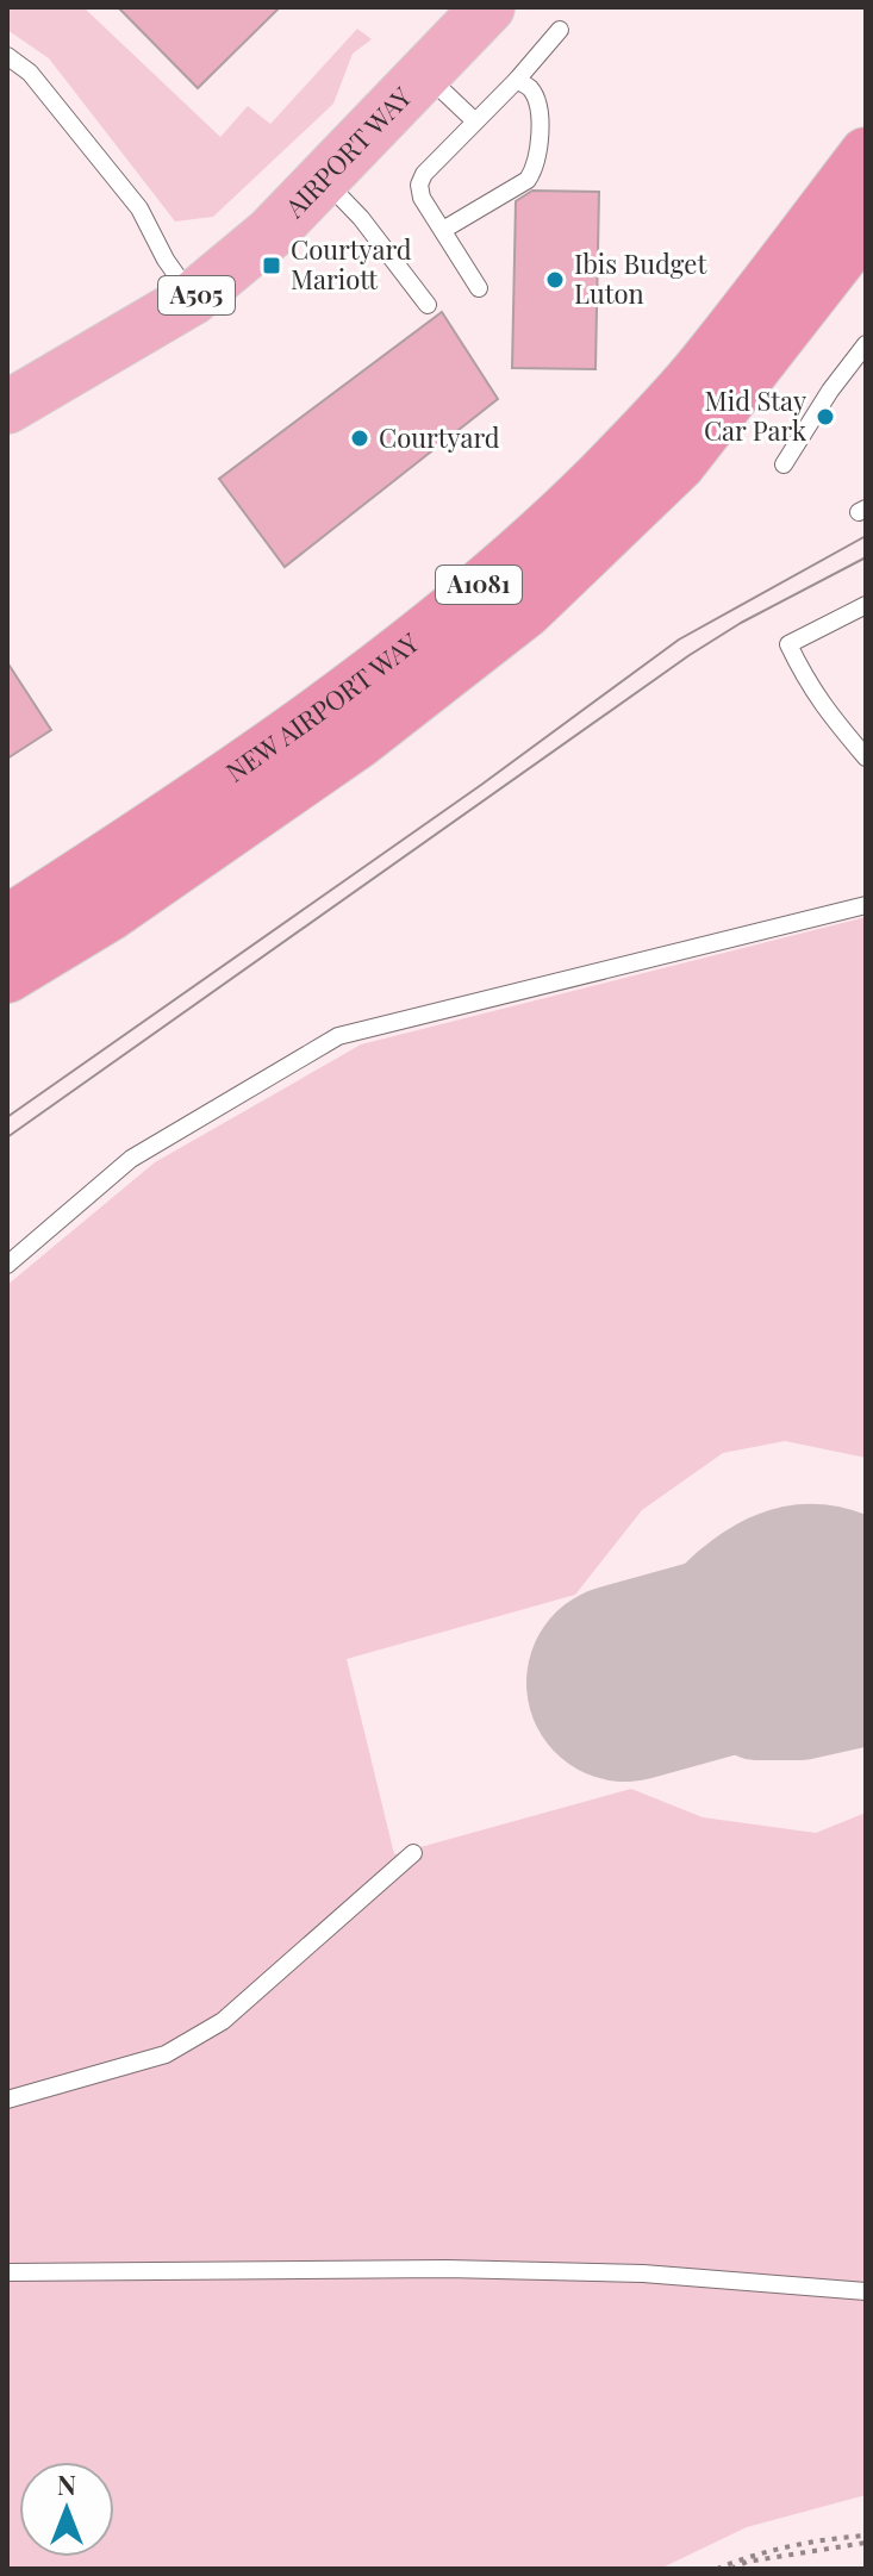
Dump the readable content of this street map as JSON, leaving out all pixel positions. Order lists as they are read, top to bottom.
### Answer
{
  "streets": {
    "highway": ["A1081", "NEW AIRPORT WAY"],
    "main road": ["AIRPORT WAY", "A505"]
  },
  "places": {
    "transit": ["Courtyard Mariott"],
    "other": ["Ibis Budget Luton", "Mid Stay Car Park", "Courtyard"]
  },
  "north": "top"
}
